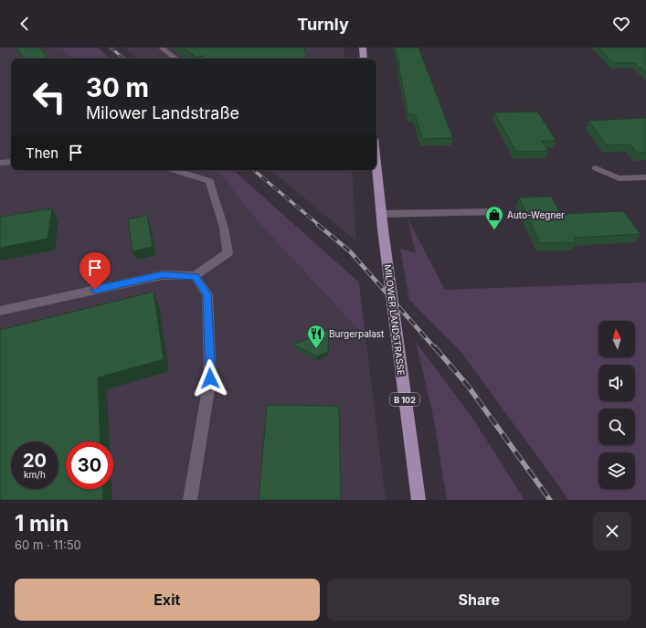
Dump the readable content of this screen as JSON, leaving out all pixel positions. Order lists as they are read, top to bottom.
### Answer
{
  "streets": {
    "main road": ["MILOWER LANDSTRASSE", "B 102"]
  },
  "places": {
    "shop": ["Auto-Wegner"],
    "restaurant": ["Burgerpalast"]
  },
  "north": "top",
  "page": {
    "header": "Turnly",
    "turn": ["30 m", "Milower Landstraße"],
    "then": "Then",
    "speed": "20 km/h",
    "limit": "30",
    "heading": ["1 min", "60 m · 11:50"],
    "buttons": ["Exit", "Share"]
  }
}
